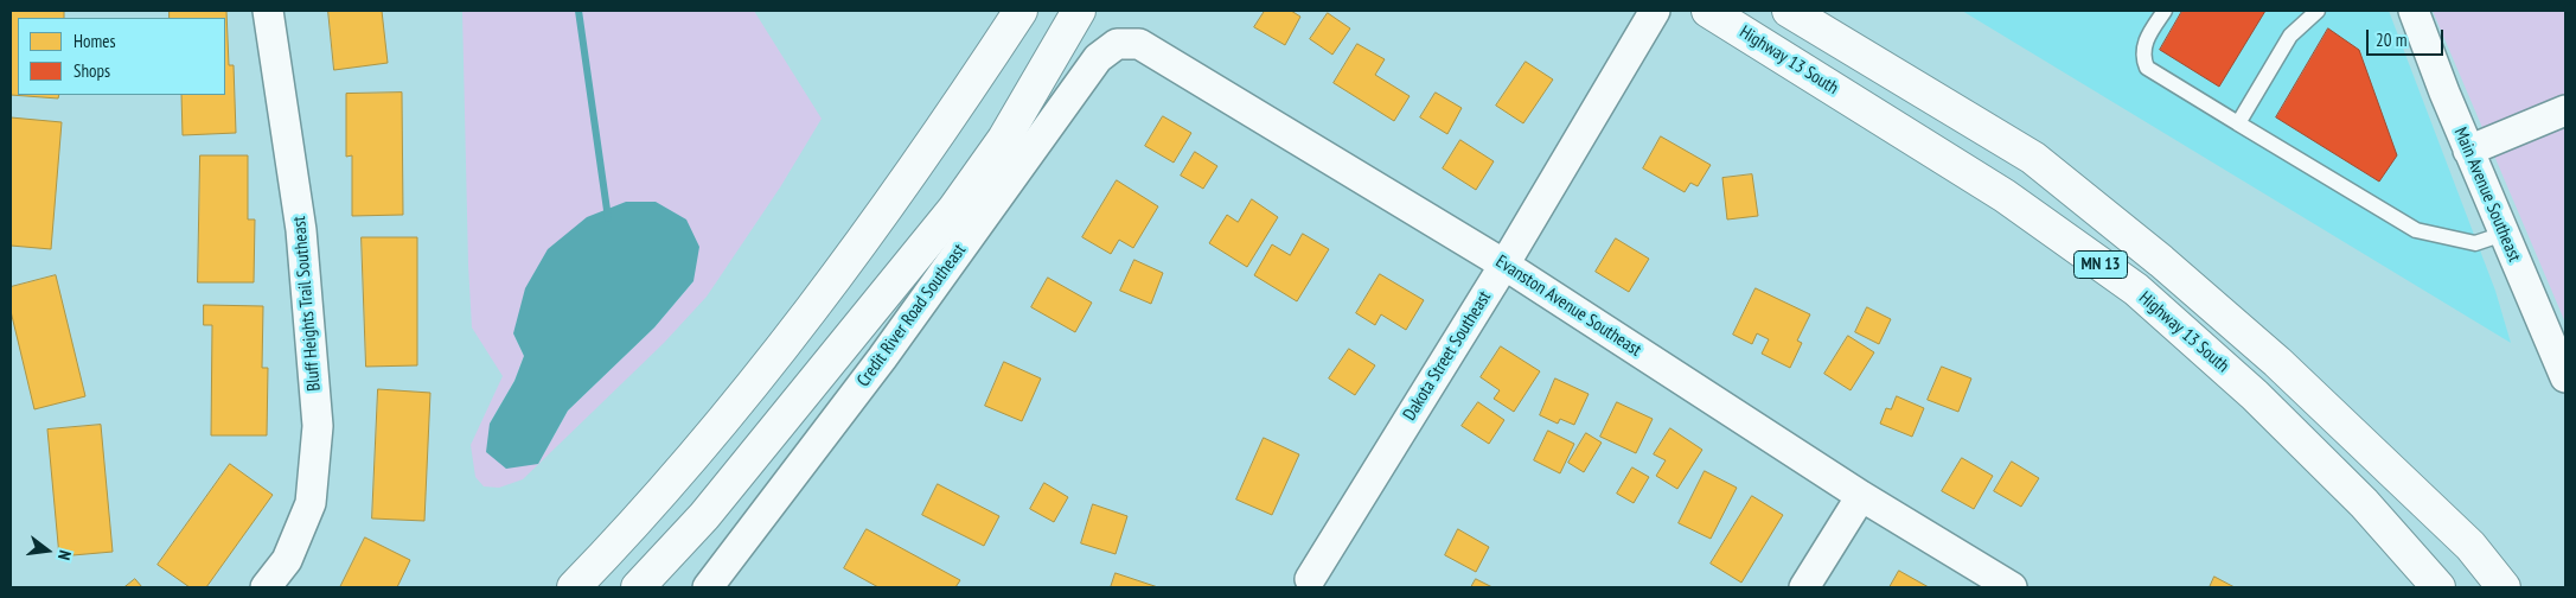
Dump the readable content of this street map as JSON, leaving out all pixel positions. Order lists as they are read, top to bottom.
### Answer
{
  "streets": {
    "main road": ["Highway 13 South", "MN 13"],
    "street": [
      "Main Avenue Southeast",
      "Bluff Heights Trail Southeast",
      "Evanston Avenue Southeast",
      "Credit River Road Southeast",
      "Dakota Street Southeast"
    ]
  },
  "crossings": [
    ["Evanston Avenue Southeast", "Credit River Road Southeast"],
    ["Evanston Avenue Southeast", "Dakota Street Southeast"]
  ],
  "legend": ["Homes", "Shops"],
  "scale_bar": "20 m",
  "north": "right"
}
